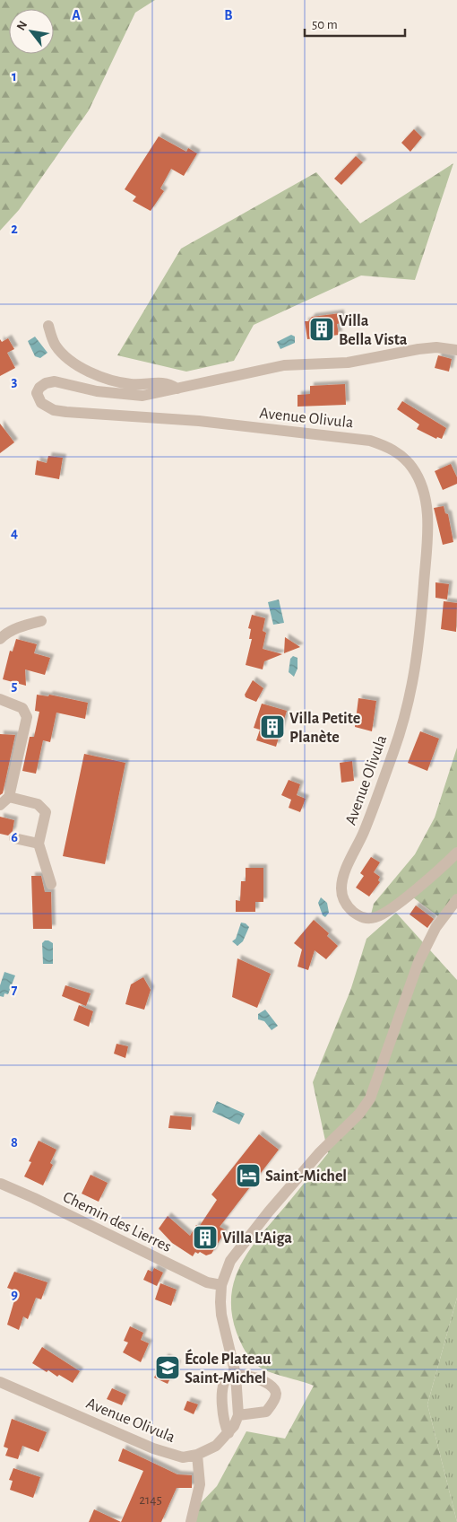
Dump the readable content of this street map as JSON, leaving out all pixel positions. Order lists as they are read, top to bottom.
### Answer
{
  "streets": {
    "street": ["Avenue Olivula", "Chemin des Lierres"]
  },
  "places": {
    "building": ["Villa Bella Vista", "Villa Petite Planète", "Villa L'Aiga"],
    "hotel": ["Saint-Michel"],
    "school or university": ["École Plateau Saint-Michel"]
  },
  "house_numbers": ["2145"],
  "scale_bar": "50 m",
  "north": "top left",
  "grid": {
    "columns": ["A", "B"],
    "rows": [
      "1",
      "2",
      "3",
      "4",
      "5",
      "6",
      "7",
      "8",
      "9"
    ]
  }
}
